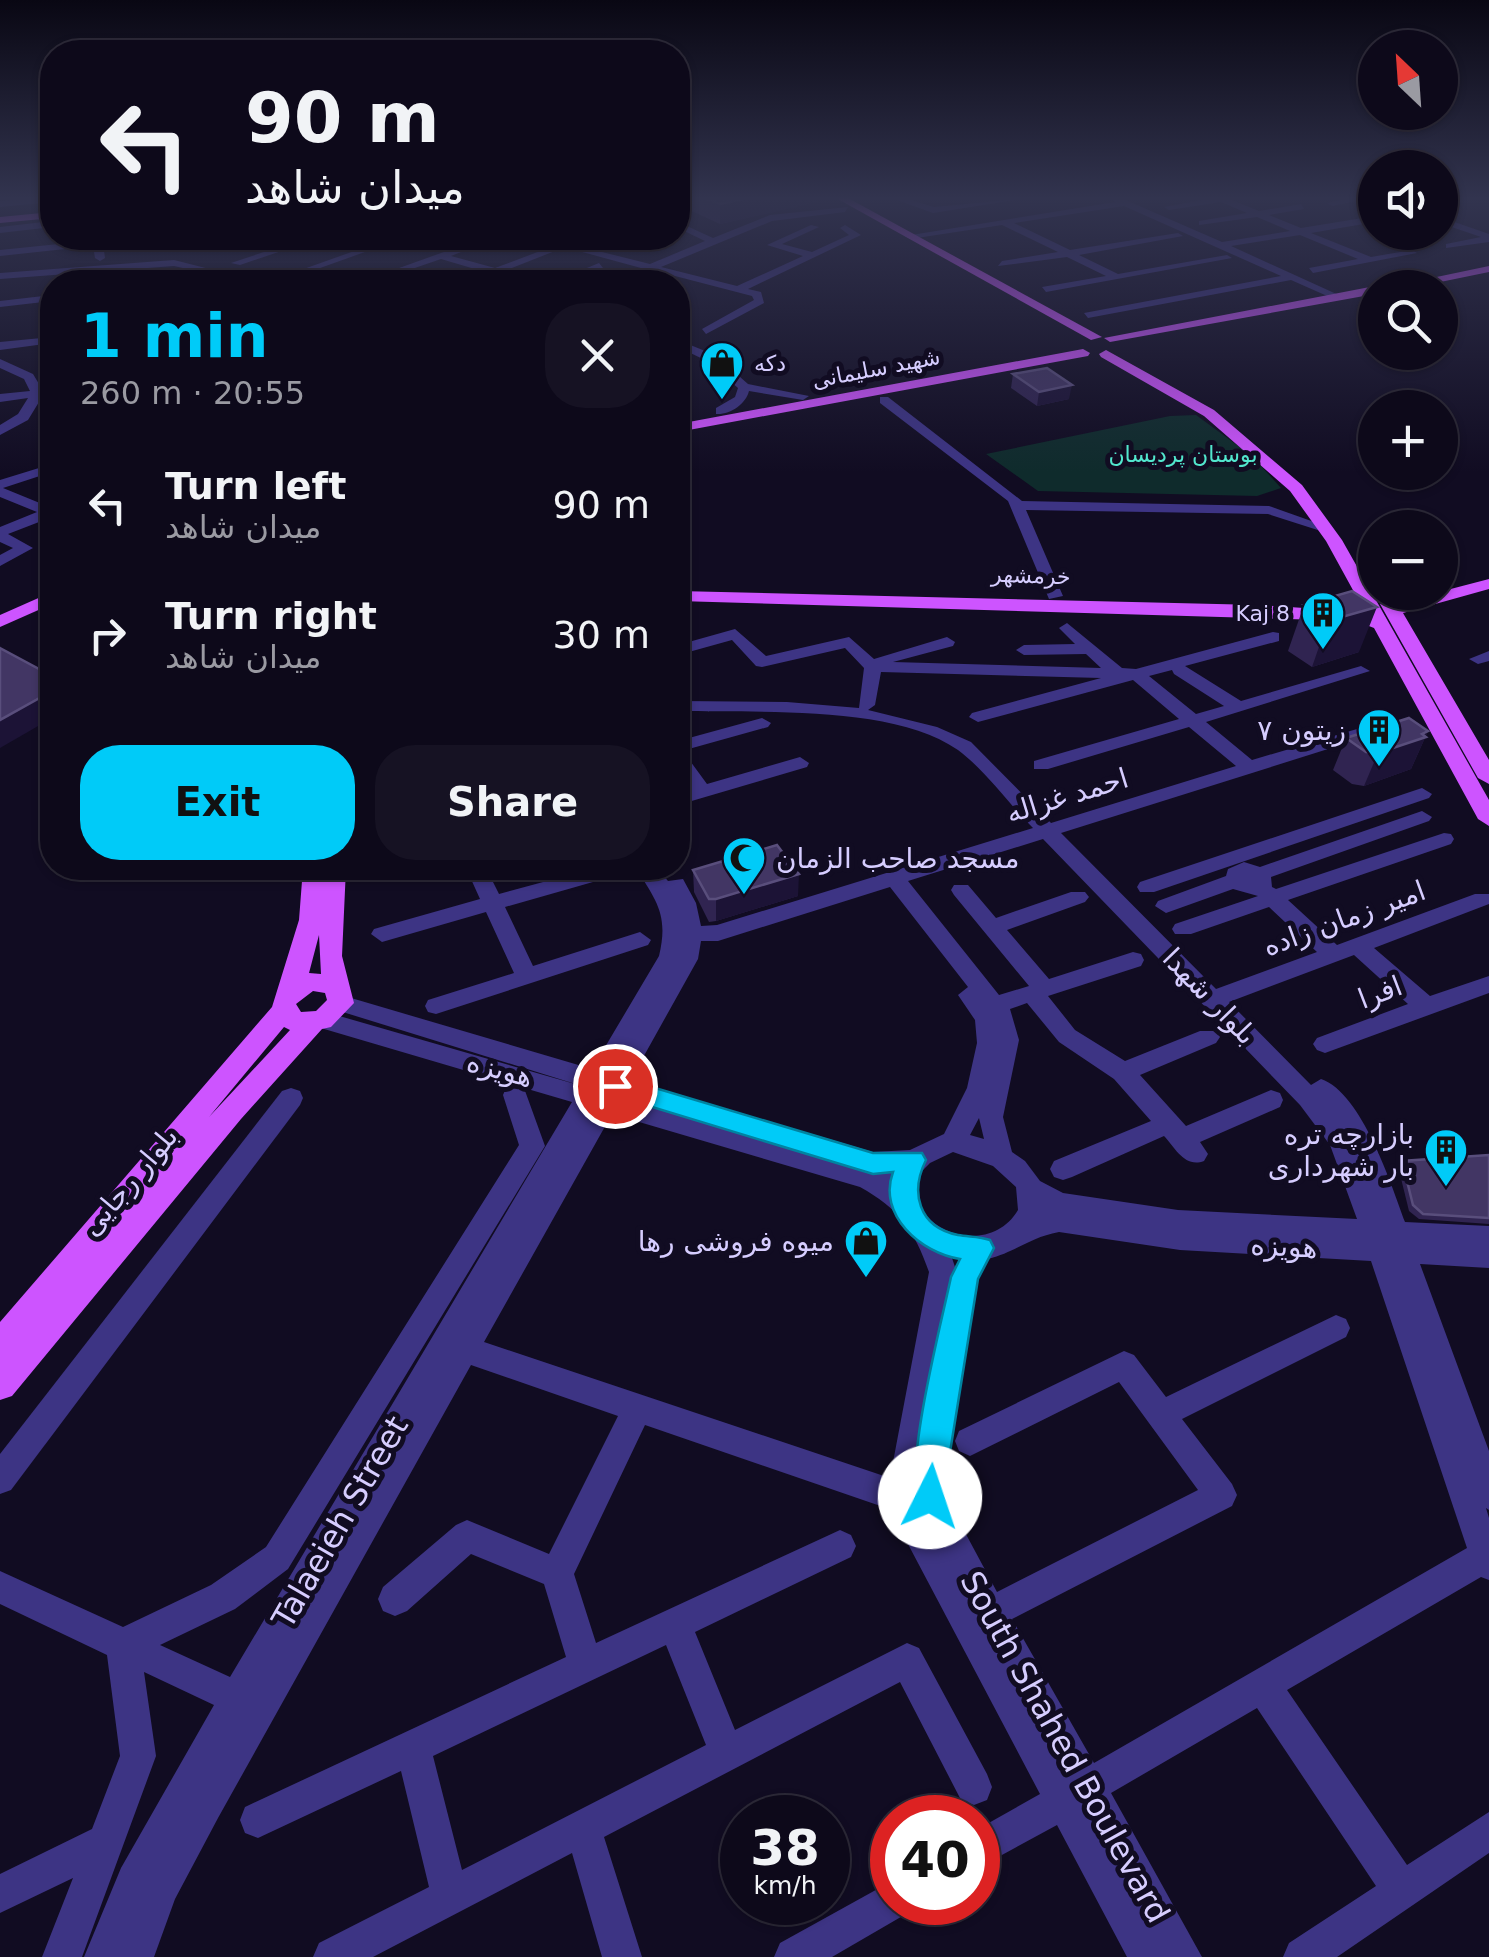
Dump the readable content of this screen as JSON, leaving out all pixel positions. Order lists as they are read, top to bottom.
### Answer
{
  "streets": {
    "main road": ["شهید سلیمانی", "خرمشهر", "بلوار رجایی"],
    "street": [
      "احمد غزاله",
      "امیر زمان زاده",
      "افرا",
      "بلوار شهدا",
      "هویزه",
      "Talaeieh Street",
      "South Shahed Boulevard"
    ]
  },
  "crossings": [
    ["احمد غزاله", "بلوار شهدا"],
    ["امیر زمان زاده", "افرا"],
    ["امیر زمان زاده", "بلوار شهدا"],
    ["بلوار شهدا", "هویزه"],
    ["هویزه", "بلوار رجایی"],
    ["هویزه", "Talaeieh Street"],
    ["هویزه", "South Shahed Boulevard"]
  ],
  "parks": ["بوستان پردیسان"],
  "places": {
    "shop": ["دکه", "میوه فروشی رها"],
    "building": ["Kaj 8", "زیتون ۷", "بازارچه تره بار شهرداری"],
    "mosque": ["مسجد صاحب الزمان"]
  },
  "north": "top left",
  "page": {
    "map_buttons": ["+", "−"],
    "turn": ["90 m", "میدان شاهد"],
    "heading": ["1 min", "260 m · 20:55"],
    "list": [
      {
        "name": "Turn left",
        "note": "میدان شاهد",
        "value": "90 m"
      },
      {
        "name": "Turn right",
        "note": "میدان شاهد",
        "value": "30 m"
      }
    ],
    "buttons": ["Exit", "Share"],
    "speed": "38 km/h",
    "limit": "40"
  }
}
